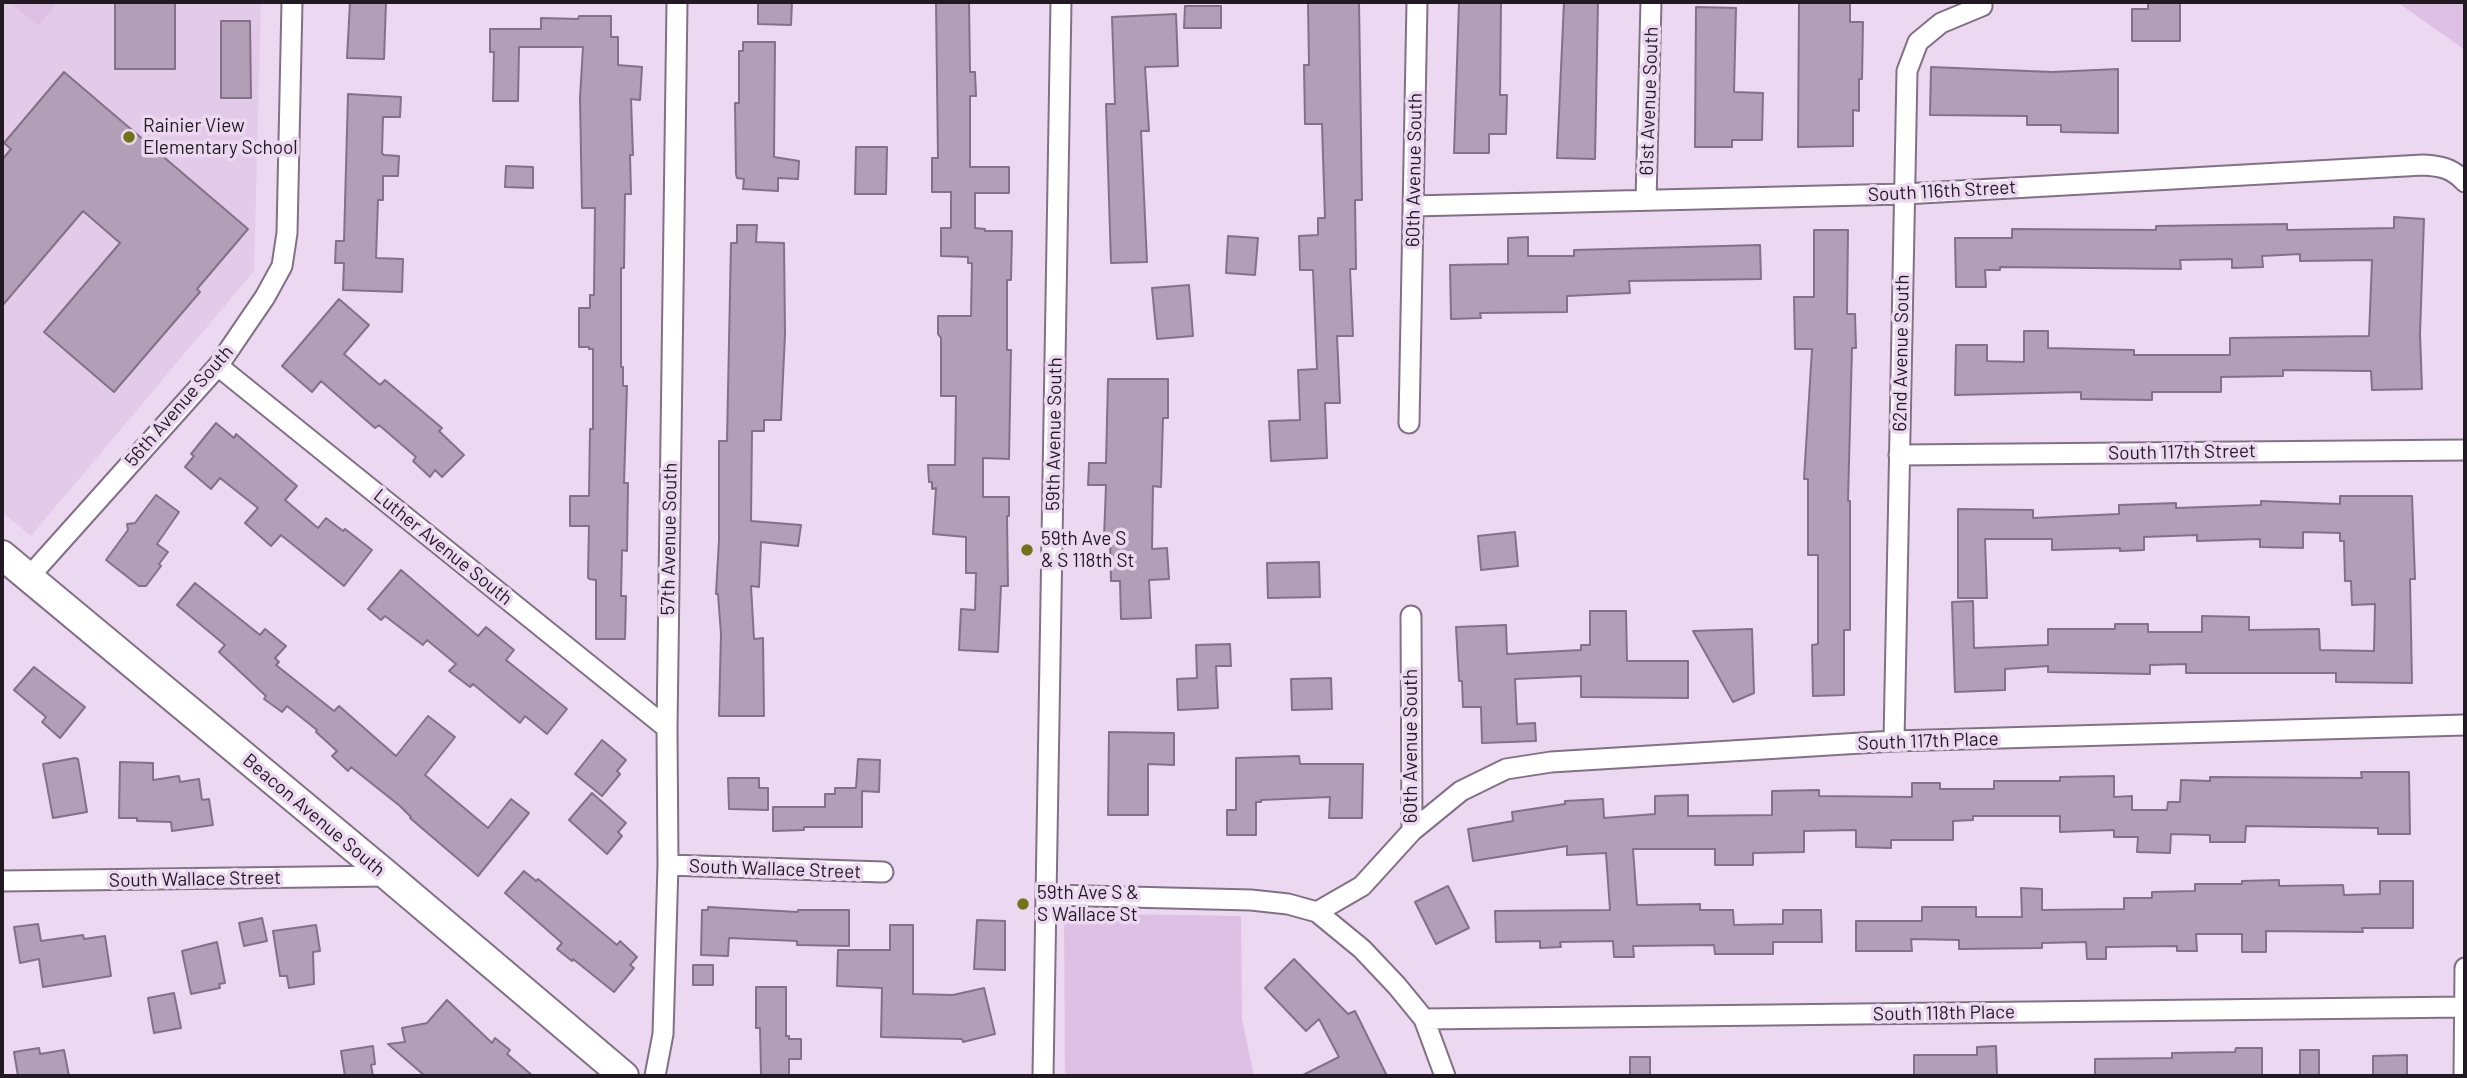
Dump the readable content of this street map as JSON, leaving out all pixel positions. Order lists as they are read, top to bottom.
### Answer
{
  "streets": {
    "street": [
      "61st Avenue South",
      "60th Avenue South",
      "South 116th Street",
      "62nd Avenue South",
      "56th Avenue South",
      "59th Avenue South",
      "South 117th Street",
      "57th Avenue South",
      "Luther Avenue South",
      "South 117th Place",
      "Beacon Avenue South",
      "South Wallace Street",
      "South 118th Place"
    ]
  },
  "crossings": [
    ["61st Avenue South", "South 116th Street"],
    ["60th Avenue South", "South 116th Street"],
    ["60th Avenue South", "South 117th Place"],
    ["South 116th Street", "62nd Avenue South"],
    ["62nd Avenue South", "South 117th Street"],
    ["62nd Avenue South", "South 117th Place"],
    ["56th Avenue South", "Luther Avenue South"],
    ["56th Avenue South", "Beacon Avenue South"],
    ["57th Avenue South", "Luther Avenue South"],
    ["57th Avenue South", "South Wallace Street"],
    ["Beacon Avenue South", "South Wallace Street"]
  ],
  "places": ["Rainier View Elementary School", "59th Ave S & S 118th St", "59th Ave S & S Wallace St"]
}
